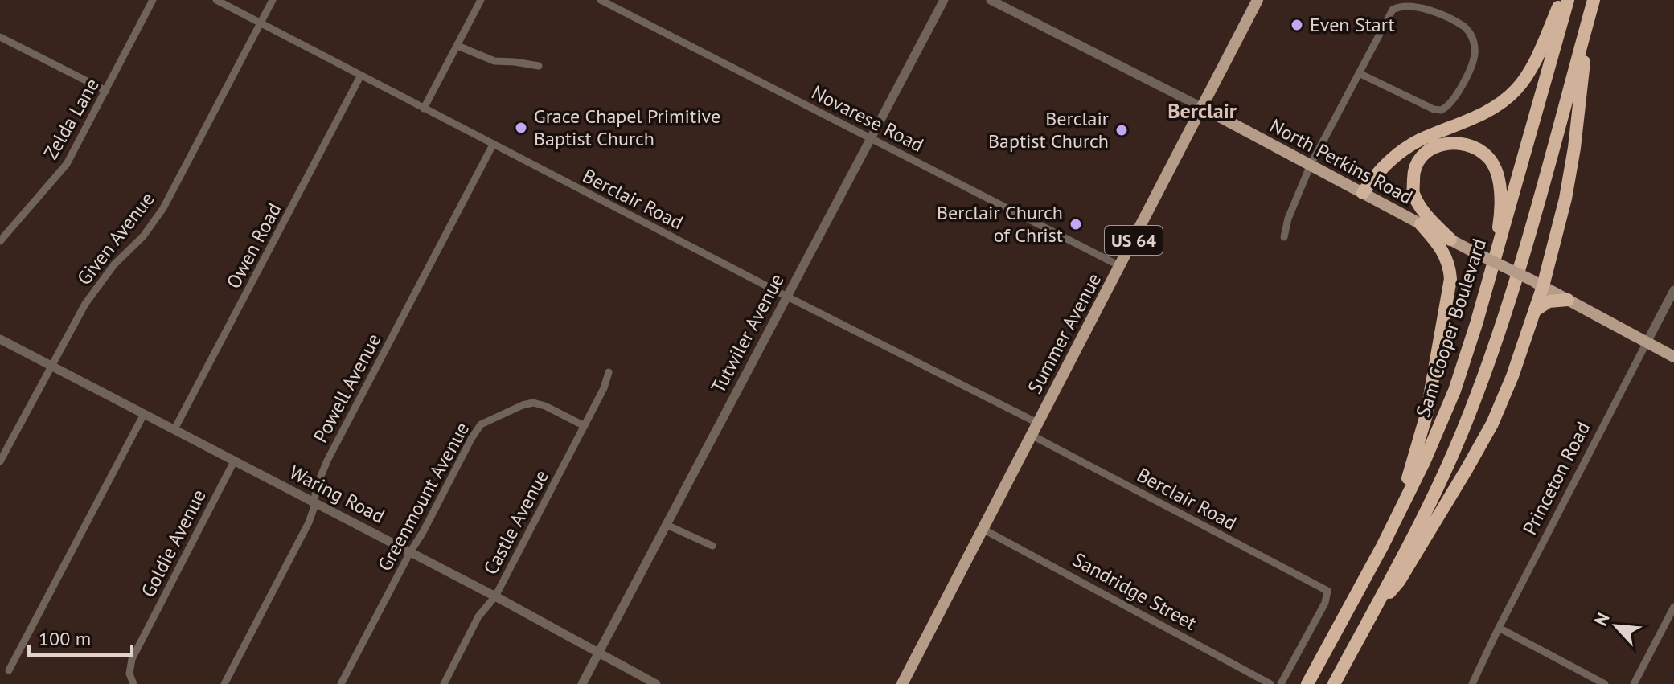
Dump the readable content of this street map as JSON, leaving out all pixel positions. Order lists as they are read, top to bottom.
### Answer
{
  "streets": {
    "highway": ["Sam Cooper Boulevard"],
    "main road": ["North Perkins Road", "US 64", "Summer Avenue"],
    "street": [
      "Zelda Lane",
      "Novarese Road",
      "Berclair Road",
      "Given Avenue",
      "Owen Road",
      "Tutwiler Avenue",
      "Powell Avenue",
      "Princeton Road",
      "Waring Road",
      "Greenmount Avenue",
      "Castle Avenue",
      "Goldie Avenue",
      "Sandridge Street"
    ]
  },
  "crossings": [
    ["Novarese Road", "Tutwiler Avenue"],
    ["Novarese Road", "Summer Avenue"],
    ["North Perkins Road", "Summer Avenue"],
    ["North Perkins Road", "Princeton Road"],
    ["Berclair Road", "Given Avenue"],
    ["Berclair Road", "Owen Road"],
    ["Berclair Road", "Tutwiler Avenue"],
    ["Berclair Road", "Summer Avenue"],
    ["Berclair Road", "Powell Avenue"],
    ["Given Avenue", "Waring Road"],
    ["Owen Road", "Waring Road"],
    ["Tutwiler Avenue", "Waring Road"],
    ["Summer Avenue", "Sandridge Street"],
    ["Powell Avenue", "Waring Road"],
    ["Waring Road", "Greenmount Avenue"],
    ["Waring Road", "Castle Avenue"],
    ["Waring Road", "Goldie Avenue"],
    ["Greenmount Avenue", "Castle Avenue"]
  ],
  "districts": ["Berclair"],
  "places": [
    "Even Start",
    "Grace Chapel Primitive Baptist Church",
    "Berclair Baptist Church",
    "Berclair Church of Christ"
  ],
  "scale_bar": "100 m",
  "north": "top left"
}
